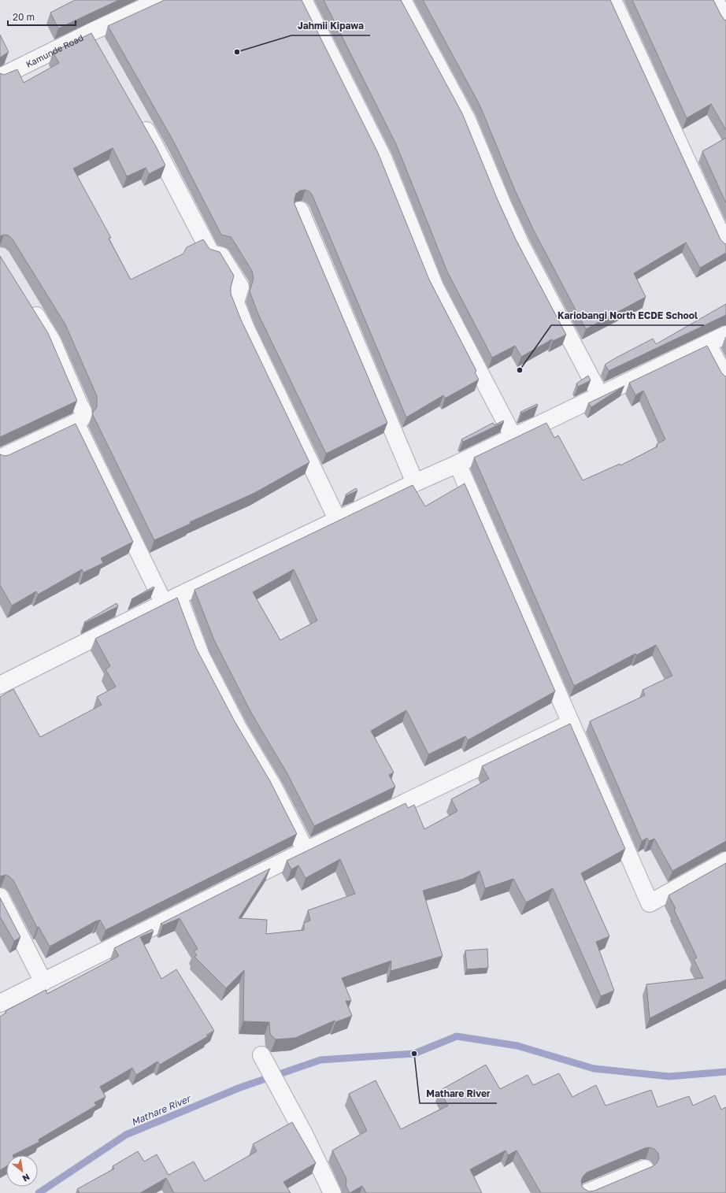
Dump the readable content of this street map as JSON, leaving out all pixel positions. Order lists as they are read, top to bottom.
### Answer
{
  "streets": {
    "street": ["Kamunde Road"]
  },
  "water": ["Mathare River"],
  "places": ["Jahmii Kipawa", "Kariobangi North ECDE School", "Mathare River"],
  "scale_bar": "20 m",
  "north": "bottom right"
}
